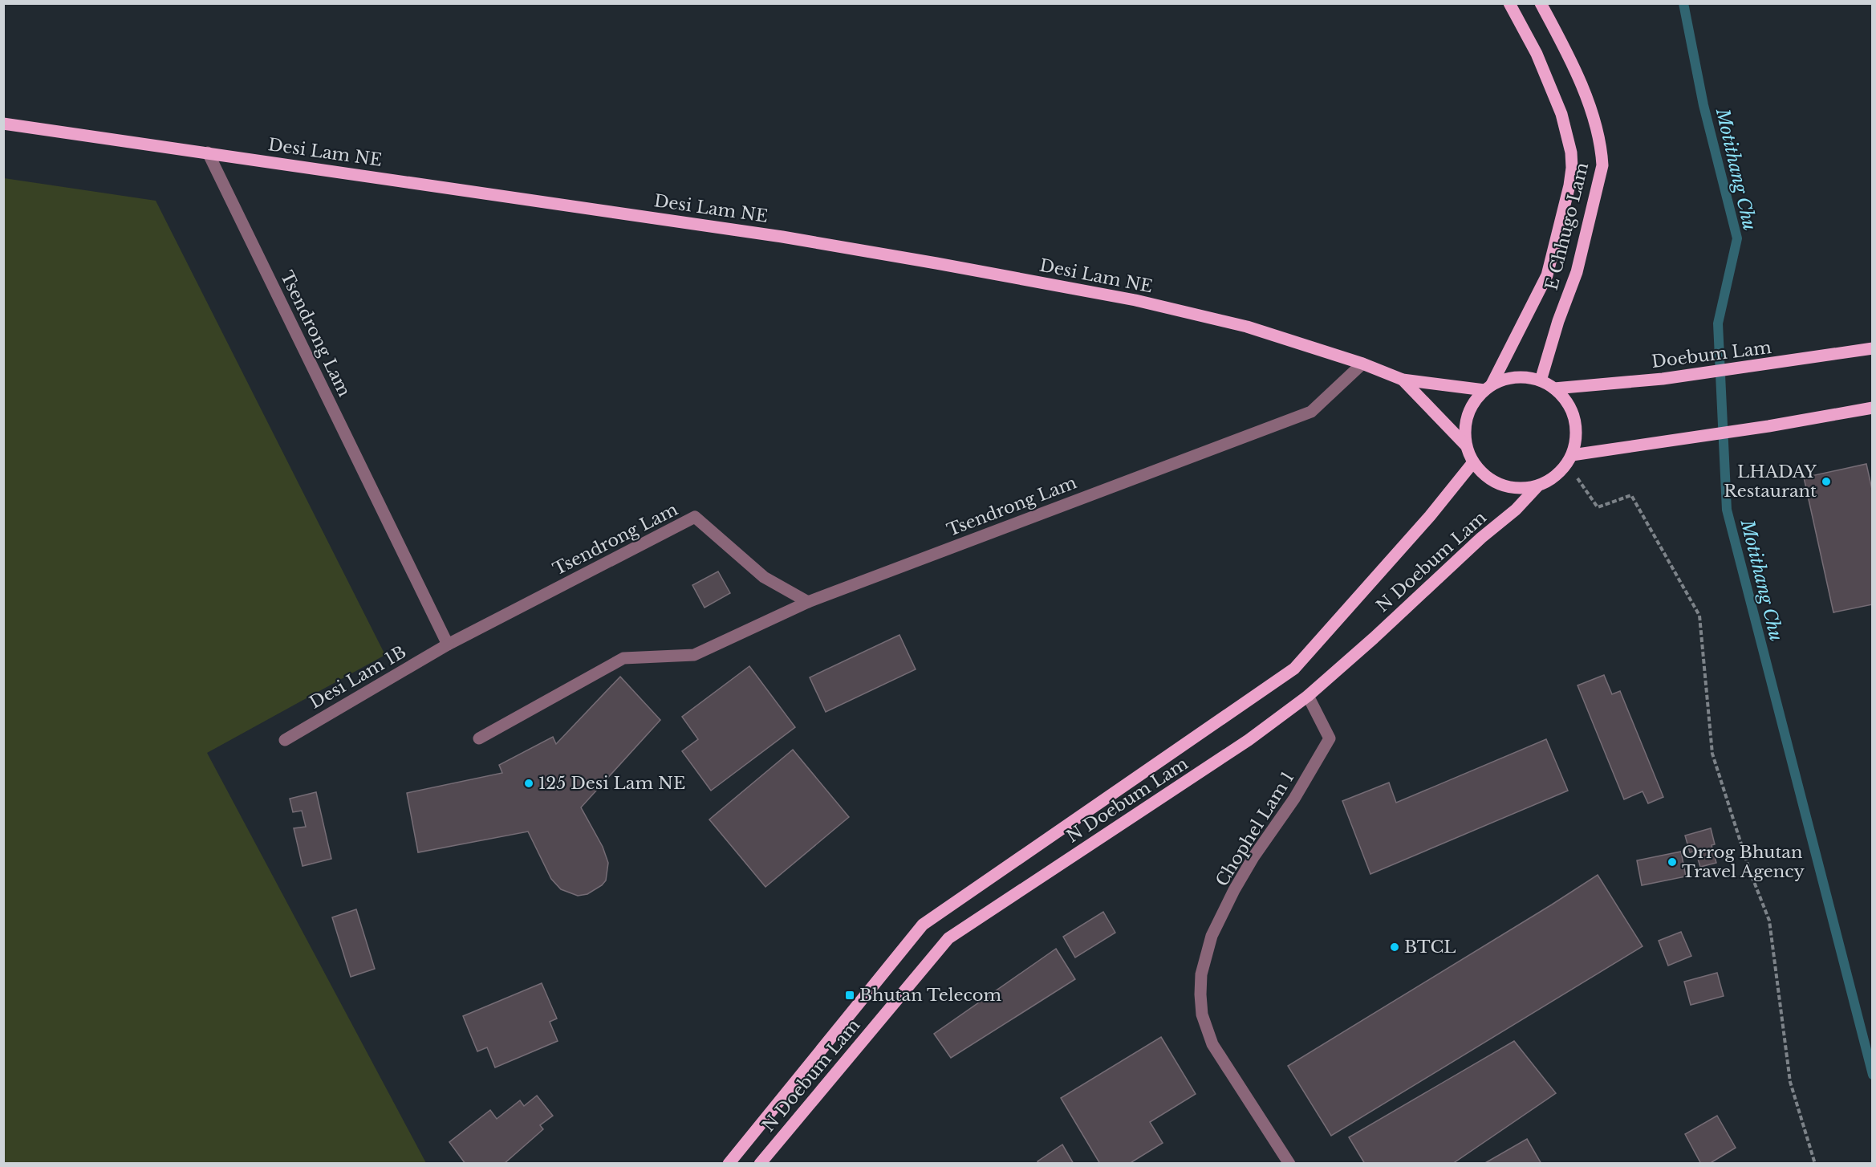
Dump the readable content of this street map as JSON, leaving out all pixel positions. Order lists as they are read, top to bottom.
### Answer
{
  "streets": {
    "main road": [
      "Desi Lam NE",
      "E Chhugo Lam",
      "Doebum Lam",
      "N Doebum Lam"
    ],
    "lane": ["Tsendrong Lam", "Desi Lam 1B", "Chophel Lam 1"]
  },
  "crossings": [
    ["Desi Lam NE", "Tsendrong Lam"],
    ["E Chhugo Lam", "Doebum Lam"],
    ["E Chhugo Lam", "N Doebum Lam"],
    ["Tsendrong Lam", "Desi Lam 1B"],
    ["Doebum Lam", "N Doebum Lam"],
    ["N Doebum Lam", "Chophel Lam 1"]
  ],
  "water": ["Motithang Chu"],
  "places": {
    "other": [
      "LHADAY Restaurant",
      "125 Desi Lam NE",
      "Orrog Bhutan Travel Agency",
      "BTCL"
    ],
    "transit": ["Bhutan Telecom"]
  }
}
